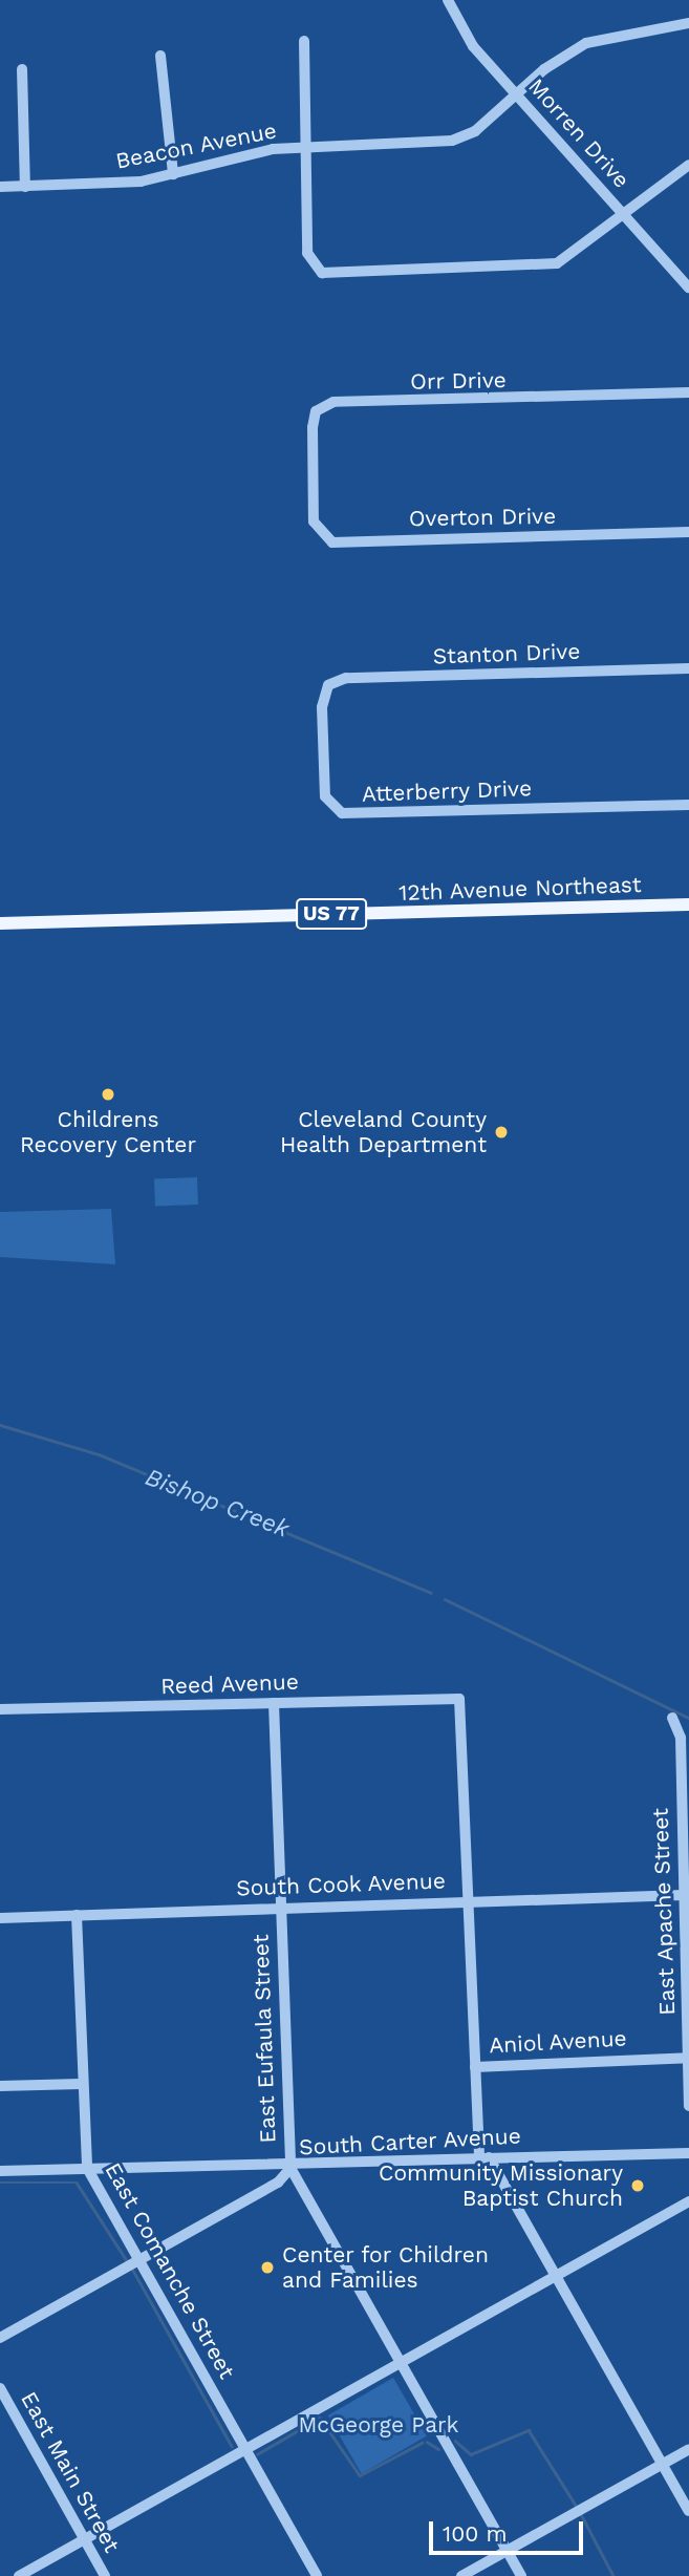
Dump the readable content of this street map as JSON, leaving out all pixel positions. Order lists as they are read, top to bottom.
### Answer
{
  "streets": {
    "main road": ["12th Avenue Northeast", "US 77"],
    "street": [
      "Morren Drive",
      "Beacon Avenue",
      "Orr Drive",
      "Overton Drive",
      "Stanton Drive",
      "Atterberry Drive",
      "Reed Avenue",
      "South Cook Avenue",
      "East Apache Street",
      "East Eufaula Street",
      "Aniol Avenue",
      "South Carter Avenue",
      "East Comanche Street",
      "East Main Street"
    ]
  },
  "crossings": [
    ["Morren Drive", "Beacon Avenue"],
    ["Orr Drive", "Overton Drive"],
    ["Stanton Drive", "Atterberry Drive"],
    ["Reed Avenue", "South Cook Avenue"],
    ["Reed Avenue", "East Eufaula Street"],
    ["South Cook Avenue", "East Apache Street"],
    ["South Cook Avenue", "East Eufaula Street"],
    ["South Cook Avenue", "East Comanche Street"],
    ["East Apache Street", "Aniol Avenue"],
    ["East Eufaula Street", "South Carter Avenue"],
    ["South Carter Avenue", "East Comanche Street"]
  ],
  "water": ["Bishop Creek"],
  "parks": ["McGeorge Park"],
  "places": [
    "Childrens Recovery Center",
    "Cleveland County Health Department",
    "Community Missionary Baptist Church",
    "Center for Children and Families"
  ],
  "scale_bar": "100 m"
}
